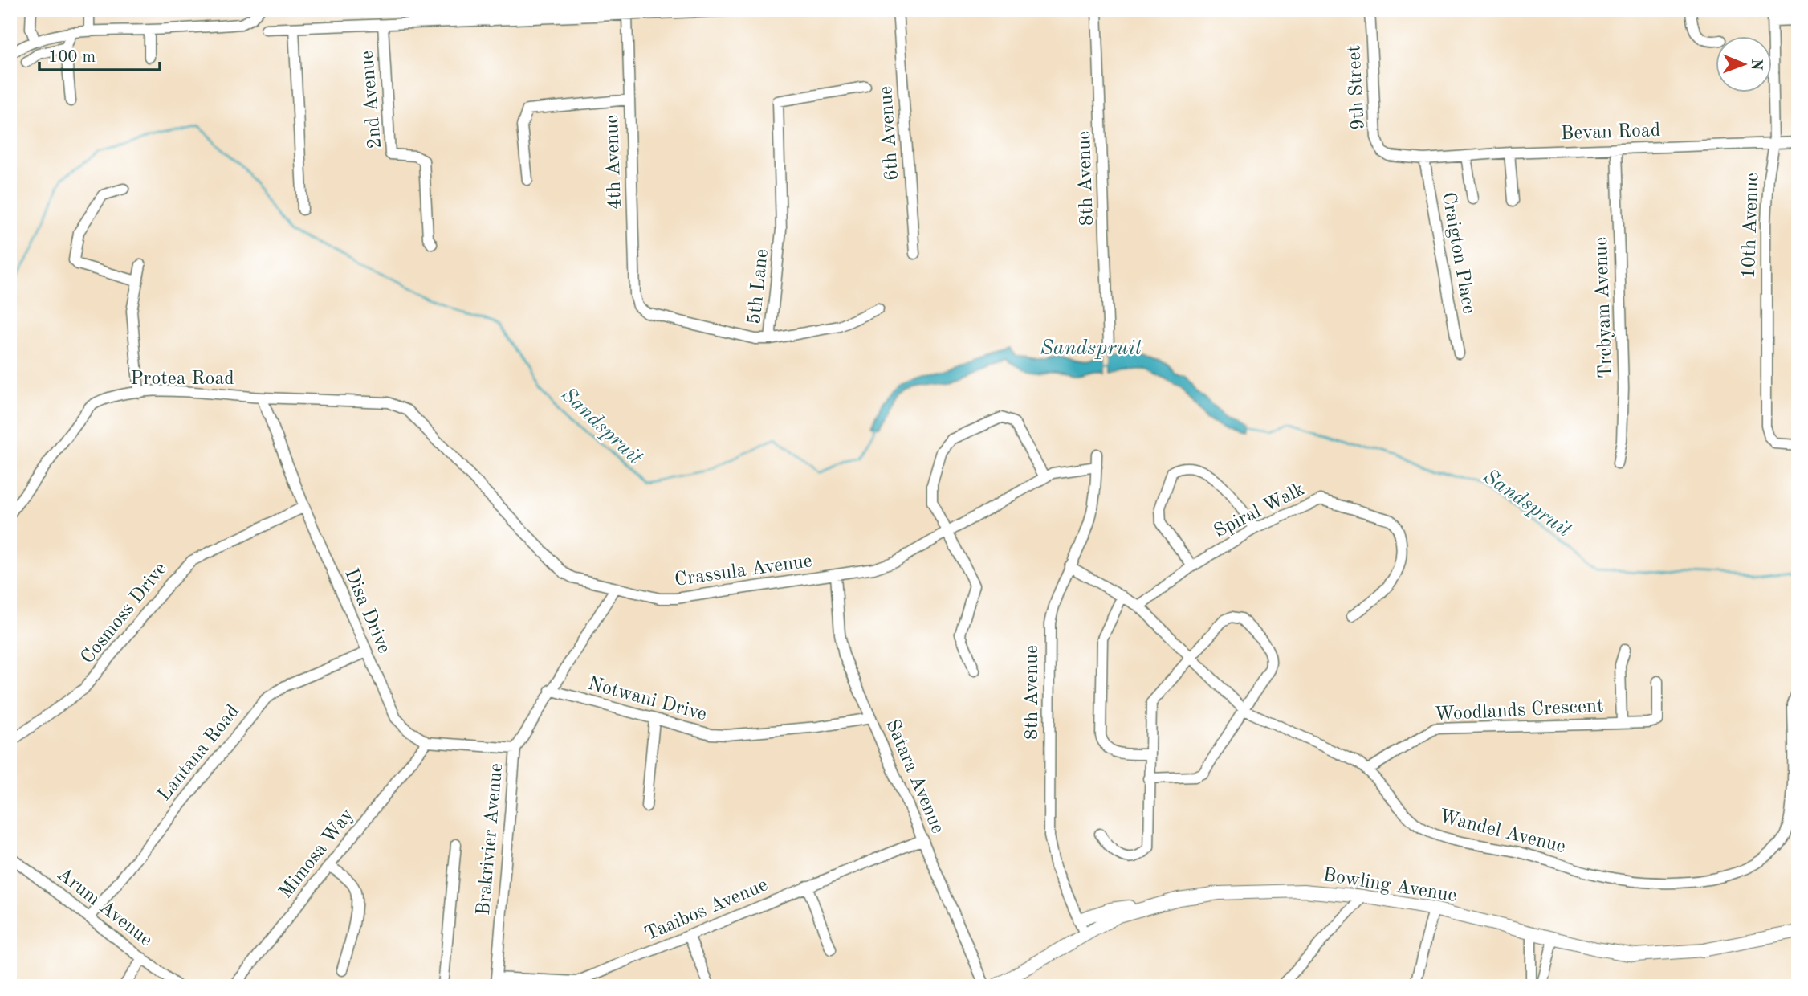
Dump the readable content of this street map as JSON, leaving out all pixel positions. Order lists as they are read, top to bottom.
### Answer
{
  "streets": {
    "main road": ["Bowling Avenue"],
    "street": [
      "9th Street",
      "2nd Avenue",
      "Bevan Road",
      "6th Avenue",
      "4th Avenue",
      "8th Avenue",
      "10th Avenue",
      "Craigton Place",
      "5th Lane",
      "Trebyam Avenue",
      "Protea Road",
      "Spiral Walk",
      "Crassula Avenue",
      "Disa Drive",
      "Cosmoss Drive",
      "Notwani Drive",
      "Woodlands Crescent",
      "Lantana Road",
      "Satara Avenue",
      "Wandel Avenue",
      "Brakrivier Avenue",
      "Mimosa Way",
      "Arum Avenue",
      "Taaibos Avenue"
    ]
  },
  "crossings": [
    ["9th Street", "Bevan Road"],
    ["9th Street", "Craigton Place"],
    ["Bevan Road", "10th Avenue"],
    ["Bevan Road", "Craigton Place"],
    ["Bevan Road", "Trebyam Avenue"],
    ["4th Avenue", "5th Lane"],
    ["8th Avenue", "Crassula Avenue"],
    ["8th Avenue", "Wandel Avenue"],
    ["8th Avenue", "Bowling Avenue"],
    ["Protea Road", "Crassula Avenue"],
    ["Protea Road", "Disa Drive"],
    ["Spiral Walk", "Wandel Avenue"],
    ["Crassula Avenue", "Satara Avenue"],
    ["Crassula Avenue", "Brakrivier Avenue"],
    ["Disa Drive", "Cosmoss Drive"],
    ["Disa Drive", "Lantana Road"],
    ["Disa Drive", "Brakrivier Avenue"],
    ["Disa Drive", "Mimosa Way"],
    ["Notwani Drive", "Satara Avenue"],
    ["Notwani Drive", "Brakrivier Avenue"],
    ["Woodlands Crescent", "Wandel Avenue"],
    ["Lantana Road", "Arum Avenue"],
    ["Satara Avenue", "Taaibos Avenue"],
    ["Brakrivier Avenue", "Taaibos Avenue"]
  ],
  "water": ["Sandspruit"],
  "scale_bar": "100 m",
  "north": "right"
}
